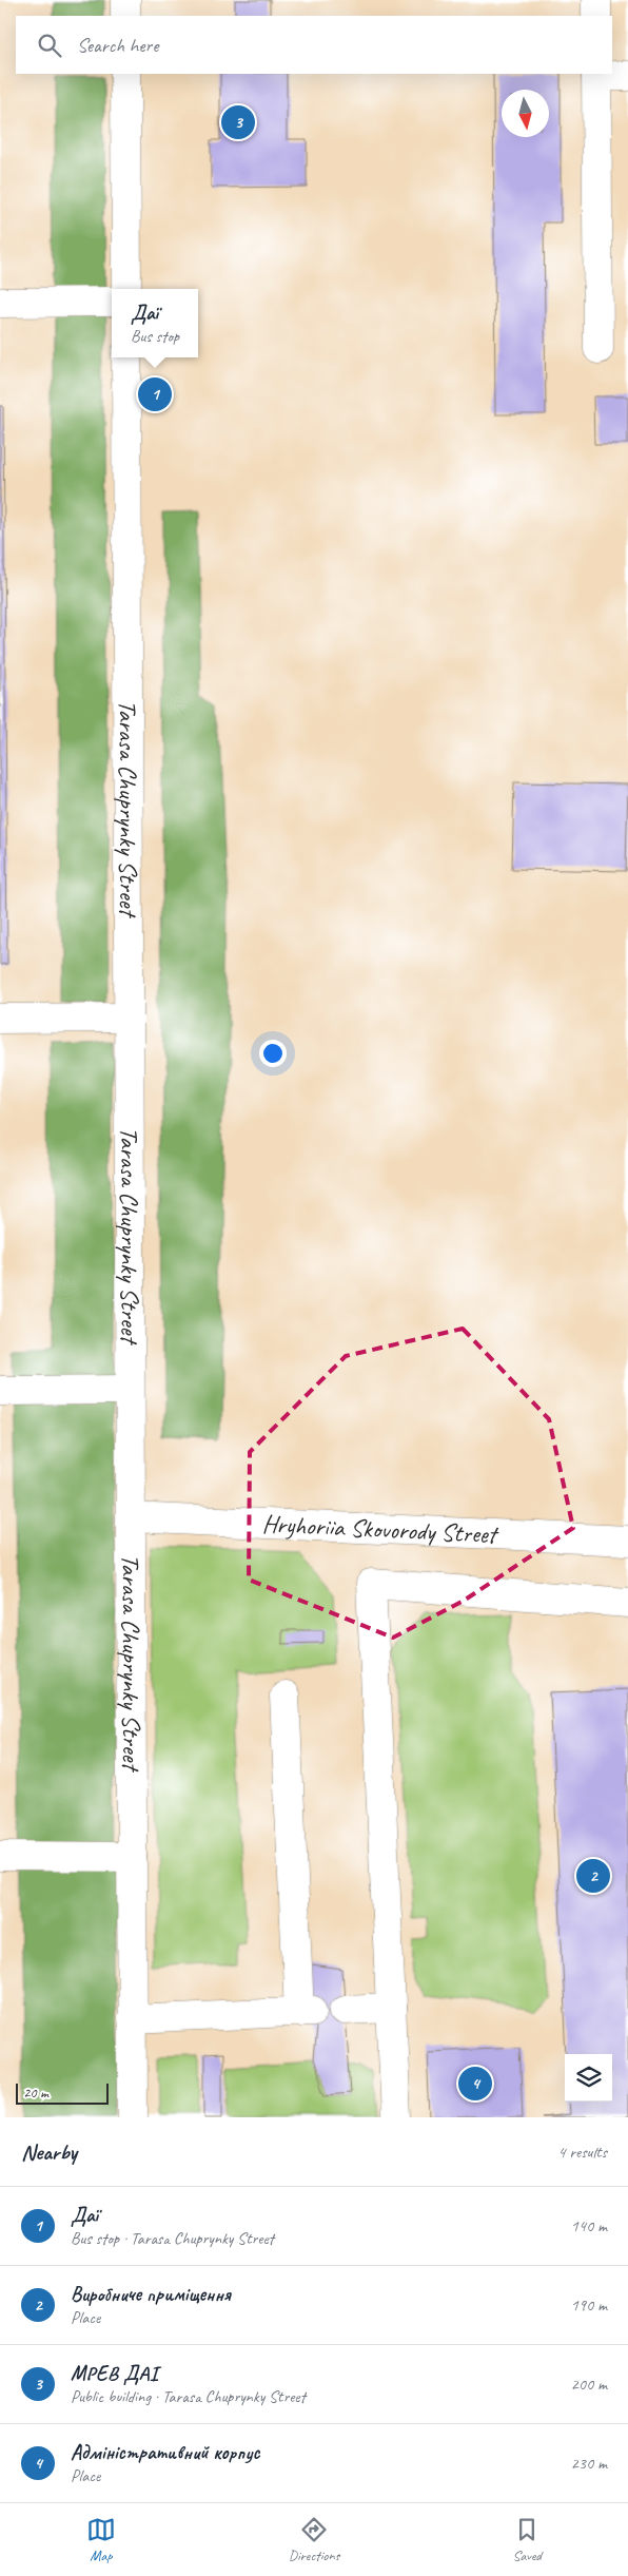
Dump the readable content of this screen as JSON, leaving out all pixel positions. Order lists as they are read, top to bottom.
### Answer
{
  "streets": {
    "street": ["Tarasa Chuprynky Street", "Hryhoriia Skovorody Street"]
  },
  "crossings": [
    ["Tarasa Chuprynky Street", "Hryhoriia Skovorody Street"]
  ],
  "scale_bar": "20 m",
  "north": "bottom",
  "page": {
    "search": "Search here",
    "pins": [
      "3",
      "1",
      "2",
      "4"
    ],
    "popup": ["Даї", "Bus stop"],
    "scale": "20 m",
    "heading": ["Nearby", "4 results"],
    "list": [
      {
        "mark": "1",
        "name": "Даї",
        "note": "Bus stop · Tarasa Chuprynky Street",
        "value": "140 m"
      },
      {
        "mark": "2",
        "name": "Виробниче приміщення",
        "note": "Place",
        "value": "190 m"
      },
      {
        "mark": "3",
        "name": "МРЕВ ДАІ",
        "note": "Public building · Tarasa Chuprynky Street",
        "value": "200 m"
      },
      {
        "mark": "4",
        "name": "Адміністративний корпус",
        "note": "Place",
        "value": "230 m"
      }
    ],
    "nav": ["Map", "Directions", "Saved"]
  }
}
